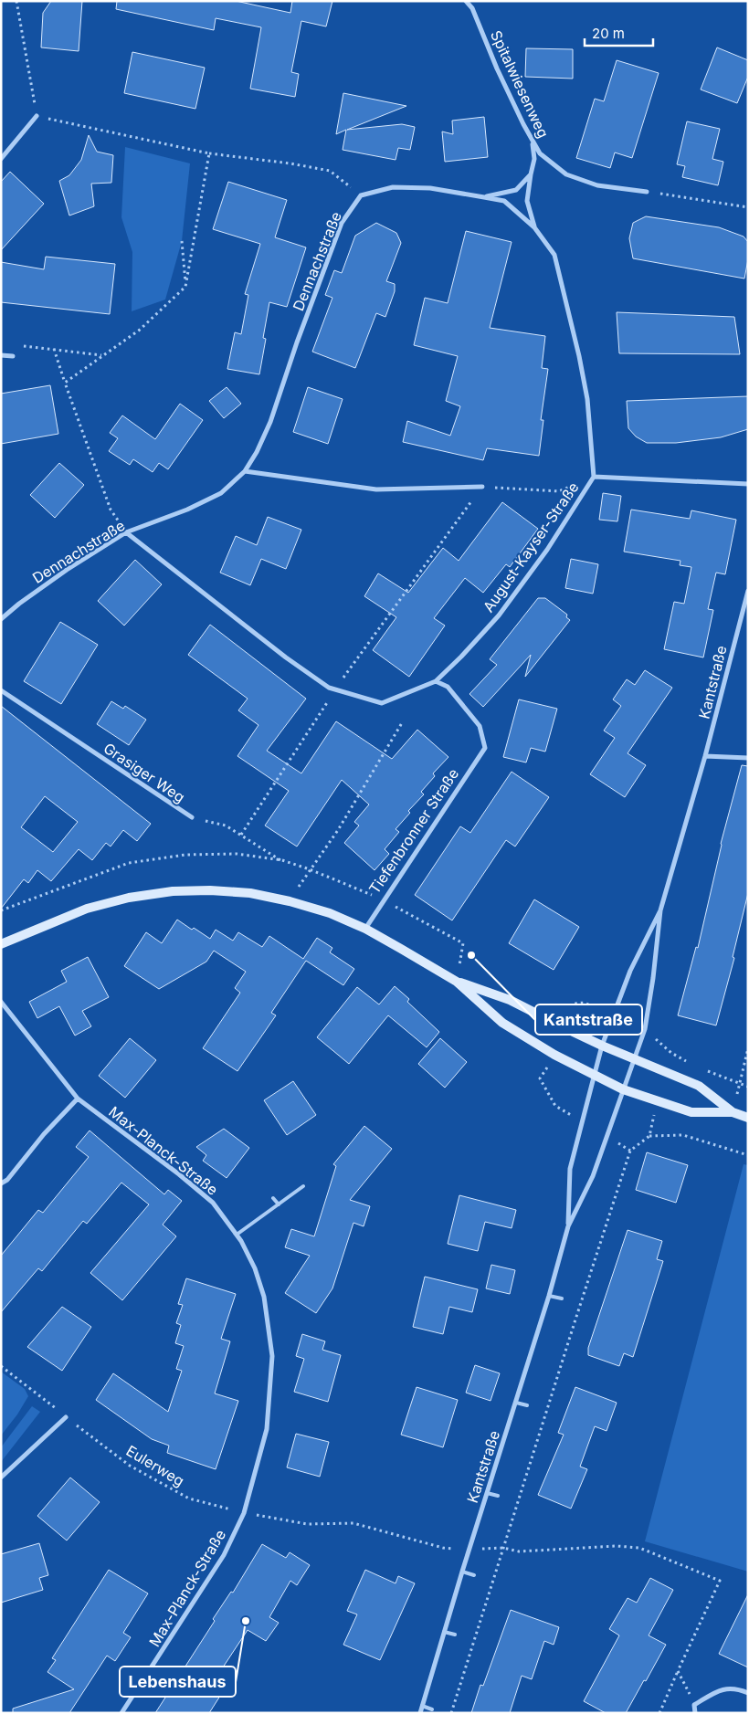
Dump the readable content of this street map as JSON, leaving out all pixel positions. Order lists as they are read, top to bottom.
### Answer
{
  "streets": {
    "street": [
      "Spitalwiesenweg",
      "Dennachstraße",
      "August-Kayser-Straße",
      "Kantstraße",
      "Grasiger Weg",
      "Tiefenbronner Straße",
      "Max-Planck-Straße"
    ],
    "path": ["Eulerweg"]
  },
  "crossings": [
    ["Dennachstraße", "August-Kayser-Straße"],
    ["August-Kayser-Straße", "Tiefenbronner Straße"],
    ["Kantstraße", "Eulerweg"],
    ["Max-Planck-Straße", "Eulerweg"]
  ],
  "places": ["Kantstraße", "Lebenshaus"],
  "scale_bar": "20 m"
}
